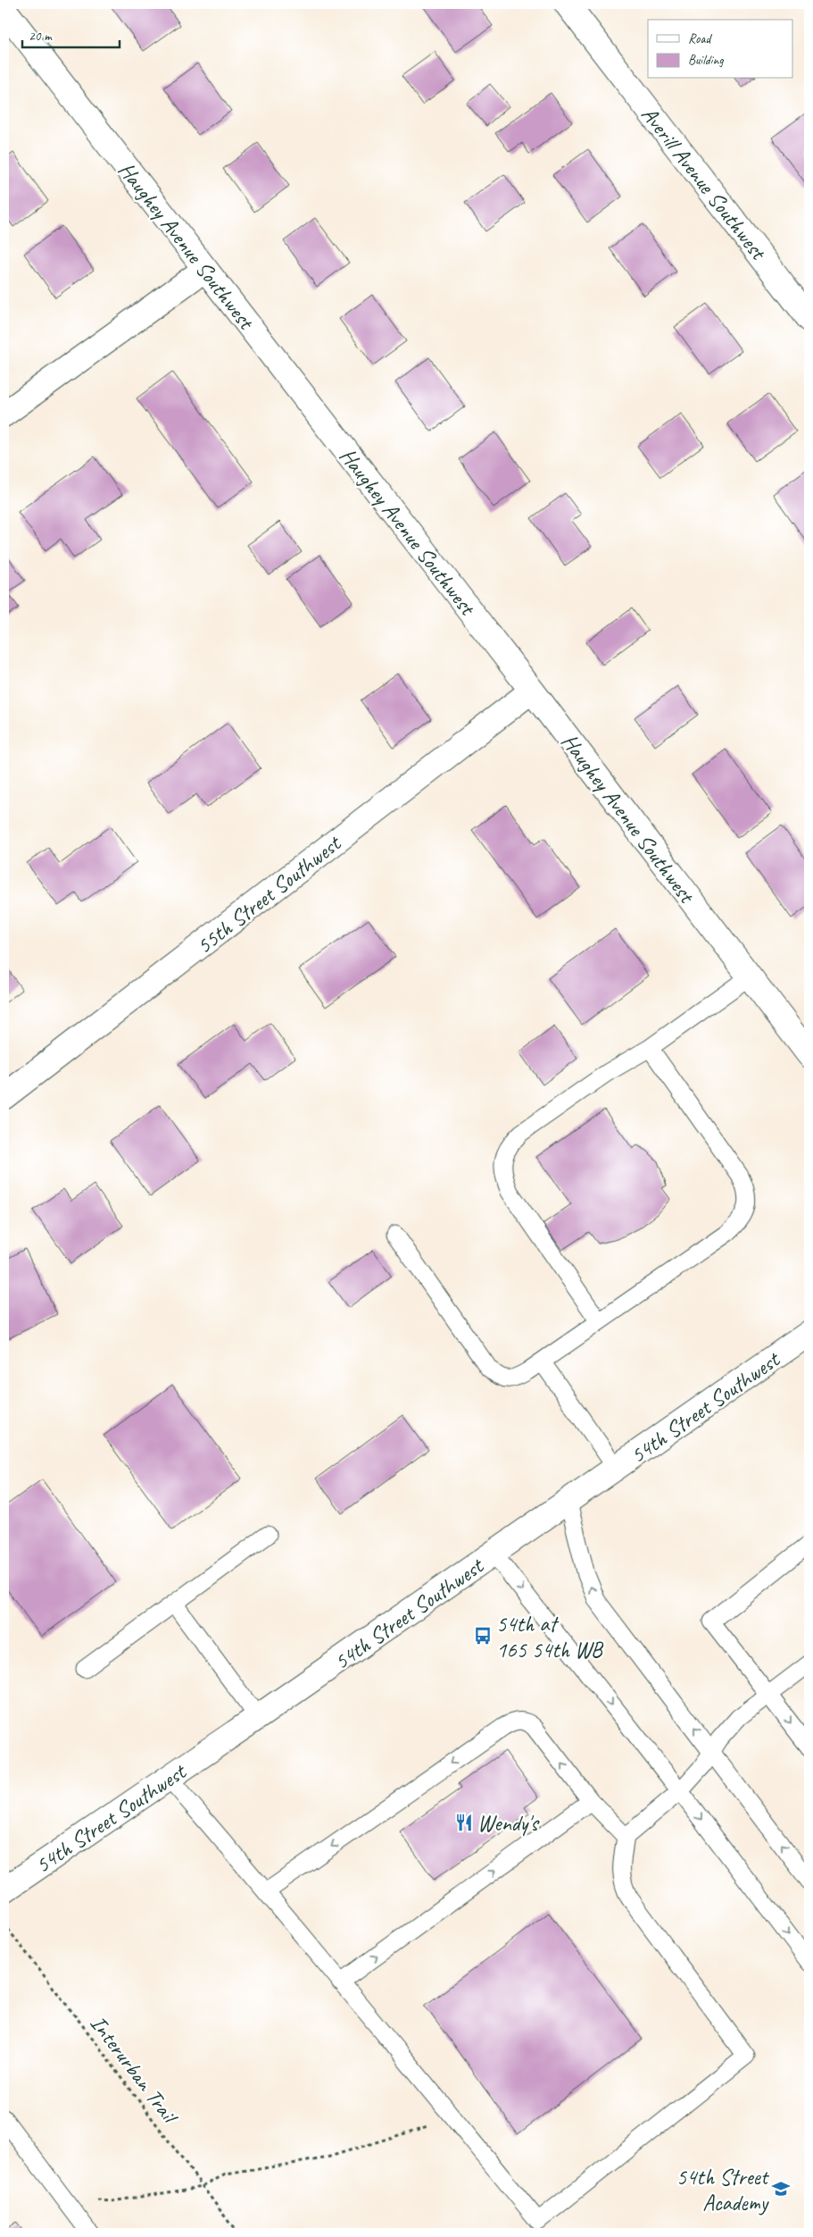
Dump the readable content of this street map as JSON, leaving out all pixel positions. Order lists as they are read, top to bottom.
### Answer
{
  "streets": {
    "street": [
      "Averill Avenue Southwest",
      "Haughey Avenue Southwest",
      "55th Street Southwest",
      "54th Street Southwest"
    ],
    "path": ["Interurban Trail"]
  },
  "crossings": [
    ["Haughey Avenue Southwest", "55th Street Southwest"]
  ],
  "places": {
    "bus stop": ["54th at 165 54th WB"],
    "restaurant": ["Wendy's"],
    "school or university": ["54th Street Academy"]
  },
  "legend": ["Road", "Building"],
  "scale_bar": "20 m"
}
